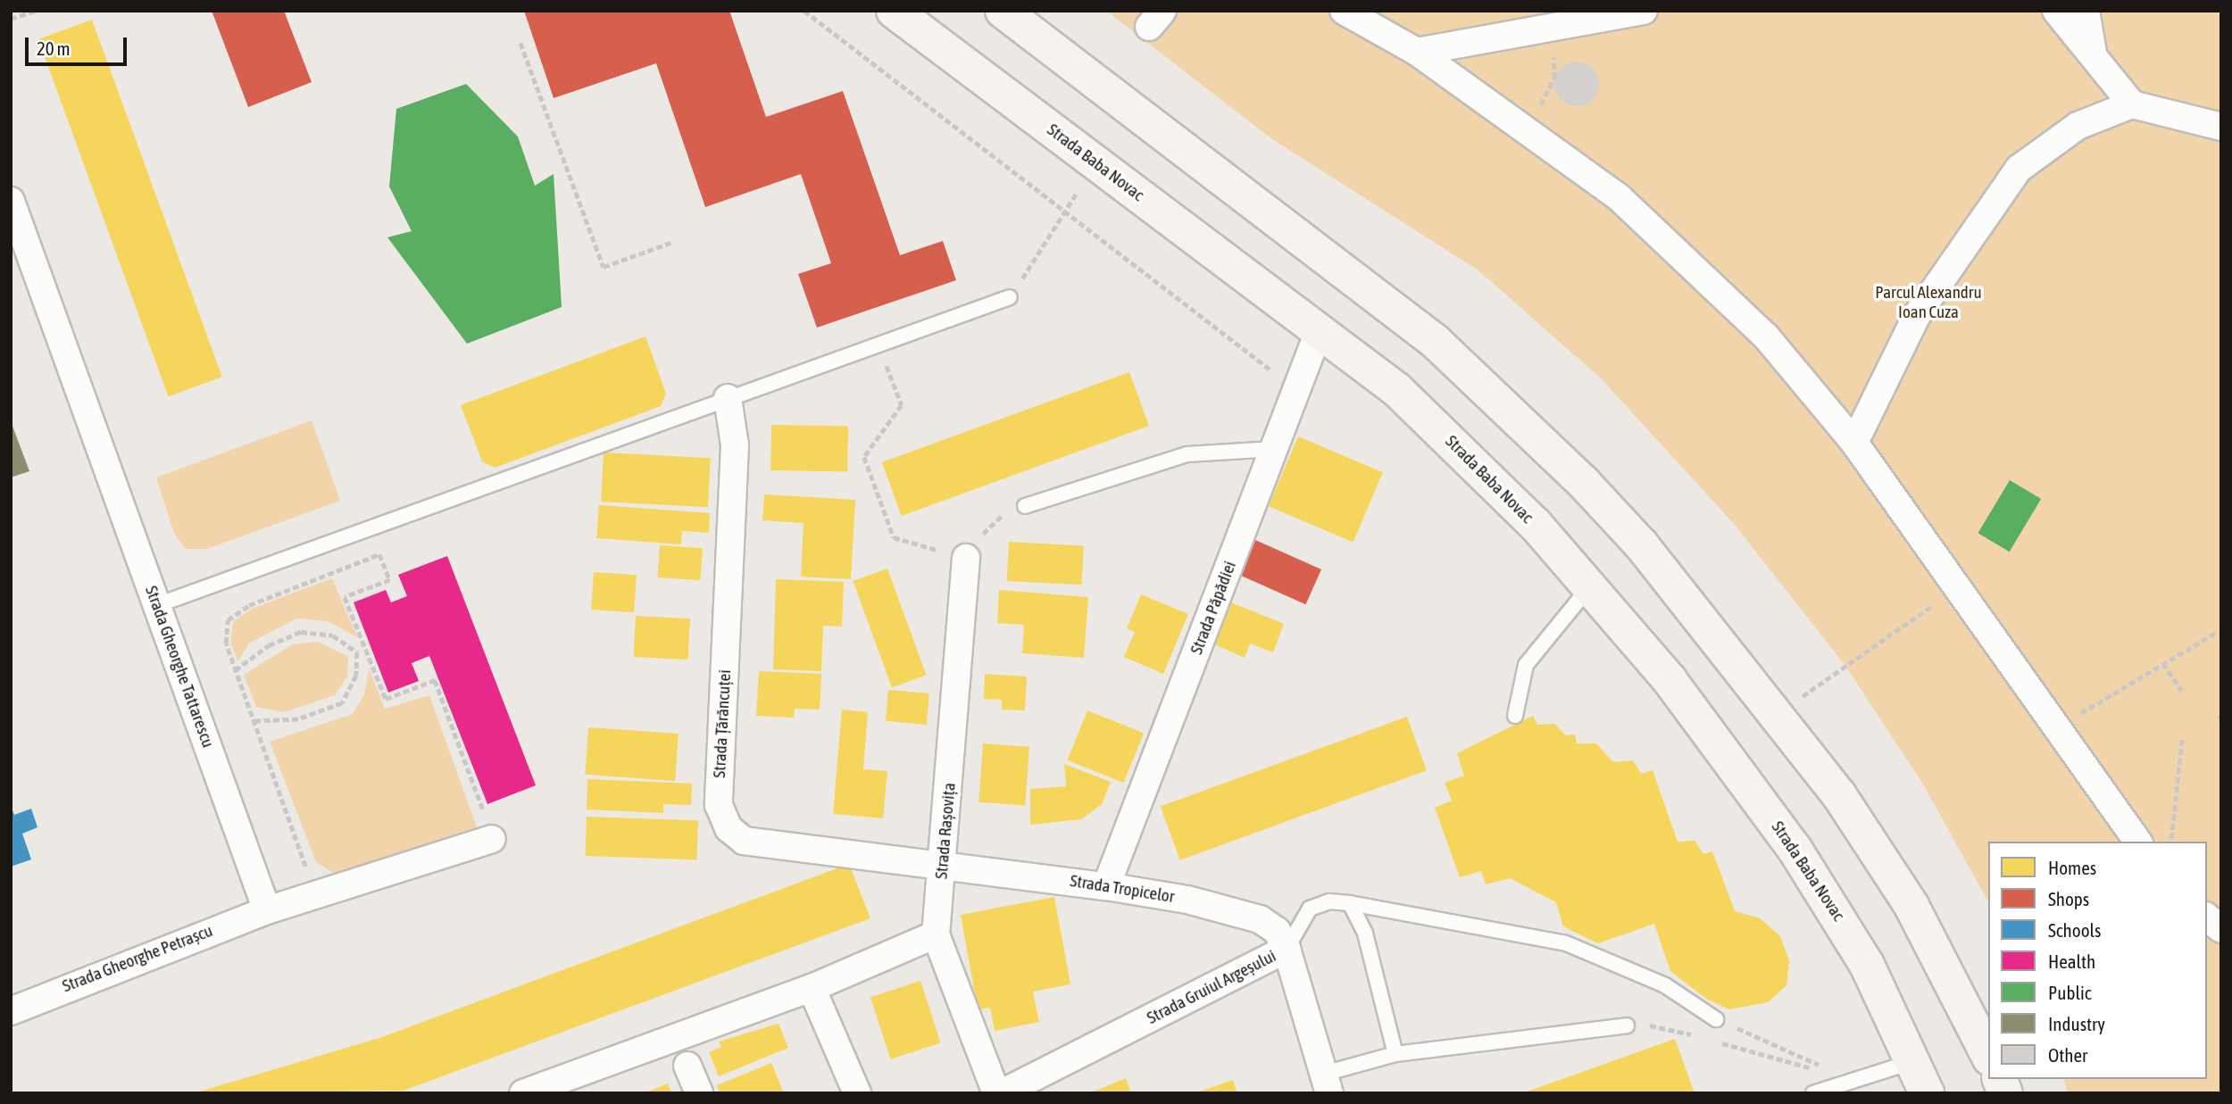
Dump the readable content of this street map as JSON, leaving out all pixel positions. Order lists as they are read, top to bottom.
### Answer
{
  "streets": {
    "main road": ["Strada Baba Novac"],
    "street": [
      "Strada Păpădiei",
      "Strada Gheorghe Tattarescu",
      "Strada Țărăncuței",
      "Strada Rașovița",
      "Strada Tropicelor",
      "Strada Gheorghe Petrașcu",
      "Strada Gruiul Argeșului"
    ]
  },
  "crossings": [
    ["Strada Baba Novac", "Strada Păpădiei"],
    ["Strada Păpădiei", "Strada Tropicelor"],
    ["Strada Gheorghe Tattarescu", "Strada Gheorghe Petrașcu"],
    ["Strada Țărăncuței", "Strada Rașovița"],
    ["Strada Țărăncuței", "Strada Tropicelor"],
    ["Strada Rașovița", "Strada Tropicelor"],
    ["Strada Tropicelor", "Strada Gruiul Argeșului"]
  ],
  "parks": ["Parcul Alexandru Ioan Cuza"],
  "legend": [
    "Homes",
    "Shops",
    "Schools",
    "Health",
    "Public",
    "Industry",
    "Other"
  ],
  "scale_bar": "20 m"
}
